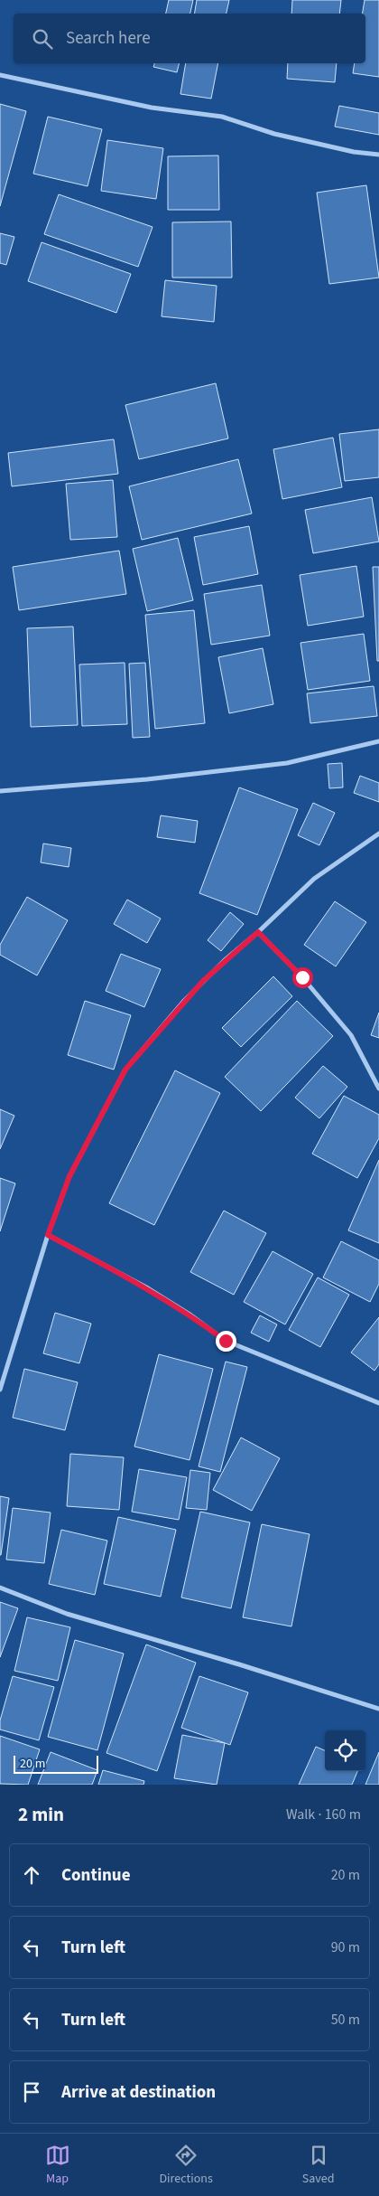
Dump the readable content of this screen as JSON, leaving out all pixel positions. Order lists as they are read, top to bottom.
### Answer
{
  "scale_bar": "20 m",
  "page": {
    "search": "Search here",
    "scale": "20 m",
    "heading": ["2 min", "Walk · 160 m"],
    "list": [
      ["Continue", "20 m"],
      ["Turn left", "90 m"],
      ["Turn left", "50 m"],
      "Arrive at destination"
    ],
    "nav": ["Map", "Directions", "Saved"]
  }
}
